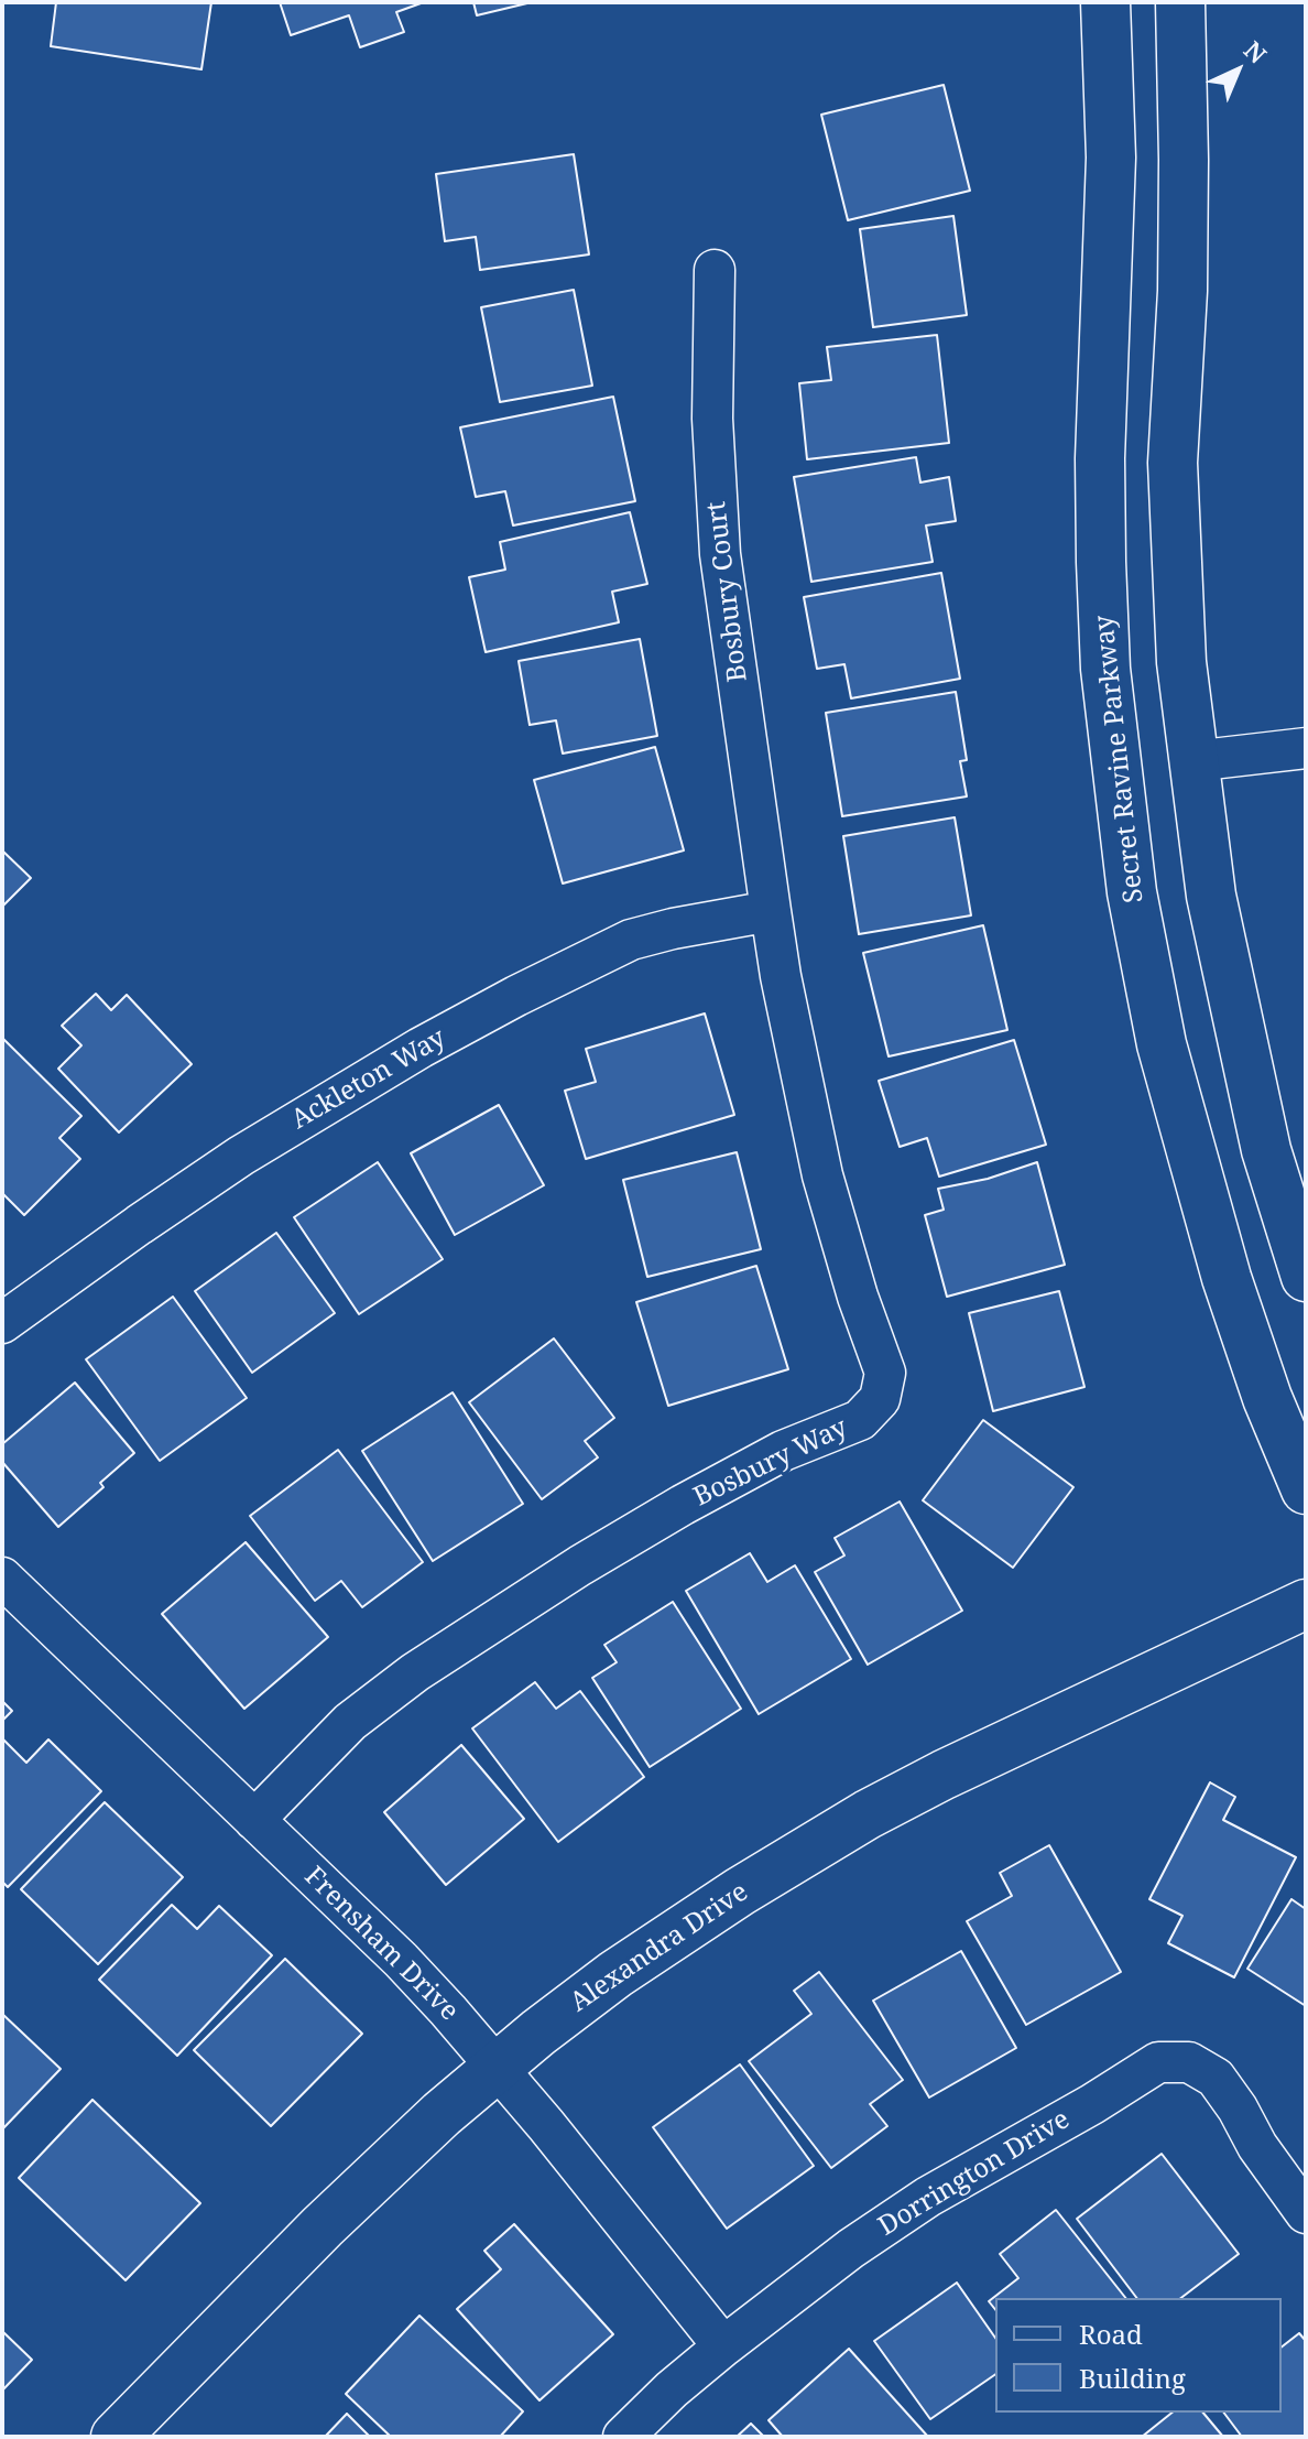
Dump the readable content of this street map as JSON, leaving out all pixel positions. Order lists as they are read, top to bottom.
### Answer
{
  "streets": {
    "main road": ["Secret Ravine Parkway", "Alexandra Drive"],
    "street": [
      "Bosbury Court",
      "Ackleton Way",
      "Bosbury Way",
      "Frensham Drive",
      "Dorrington Drive"
    ]
  },
  "crossings": [
    ["Bosbury Court", "Ackleton Way"],
    ["Bosbury Court", "Bosbury Way"],
    ["Ackleton Way", "Bosbury Way"],
    ["Bosbury Way", "Frensham Drive"],
    ["Frensham Drive", "Alexandra Drive"],
    ["Frensham Drive", "Dorrington Drive"]
  ],
  "legend": ["Road", "Building"],
  "north": "top right"
}
